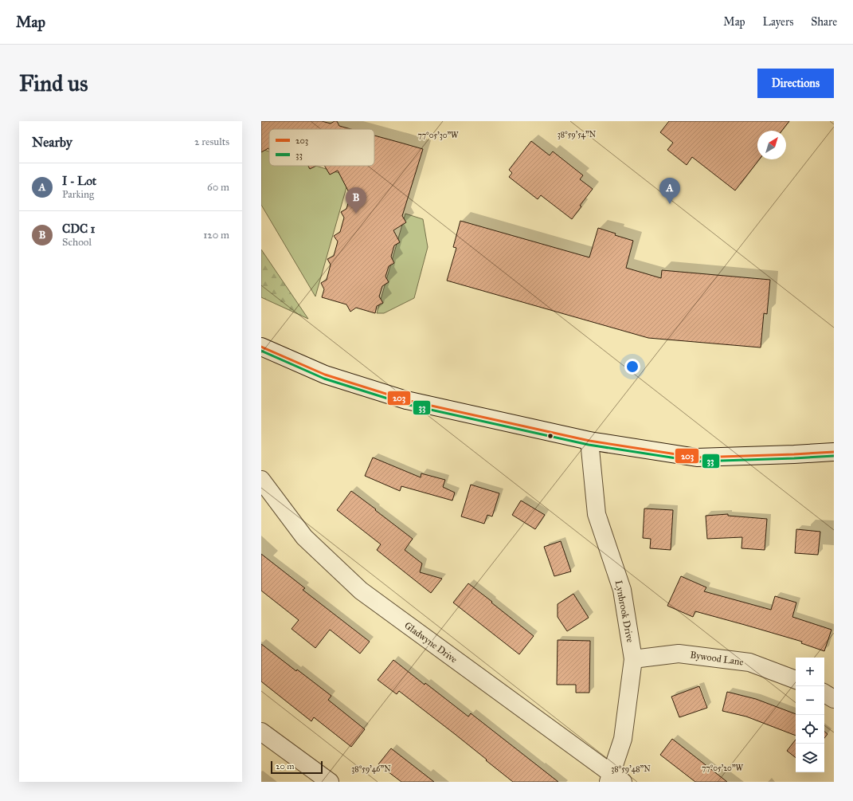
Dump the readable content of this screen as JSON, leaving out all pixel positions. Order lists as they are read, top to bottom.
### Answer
{
  "streets": {
    "street": ["Lynbrook Drive", "Gladwyne Drive", "Bywood Lane"]
  },
  "crossings": [
    ["Lynbrook Drive", "Gladwyne Drive"],
    ["Lynbrook Drive", "Bywood Lane"]
  ],
  "lines": ["transit line 203", "transit line 33"],
  "legend": ["203", "33"],
  "scale_bar": "20 m",
  "north": "top right",
  "page": {
    "header": "Map",
    "nav": ["Map", "Layers", "Share"],
    "buttons": "Directions",
    "title": "Find us",
    "heading": ["Nearby", "2 results"],
    "list": [
      {
        "mark": "A",
        "name": "I - Lot",
        "note": "Parking",
        "value": "60 m"
      },
      {
        "mark": "B",
        "name": "CDC 1",
        "note": "School",
        "value": "120 m"
      }
    ],
    "pins": ["A", "B"],
    "map_buttons": ["+", "−"],
    "scale": "20 m"
  },
  "coordinates": [
    "38°59'54\"N",
    "77°05'30\"W",
    "77°05'20\"W",
    "38°59'46\"N",
    "38°59'48\"N"
  ]
}
